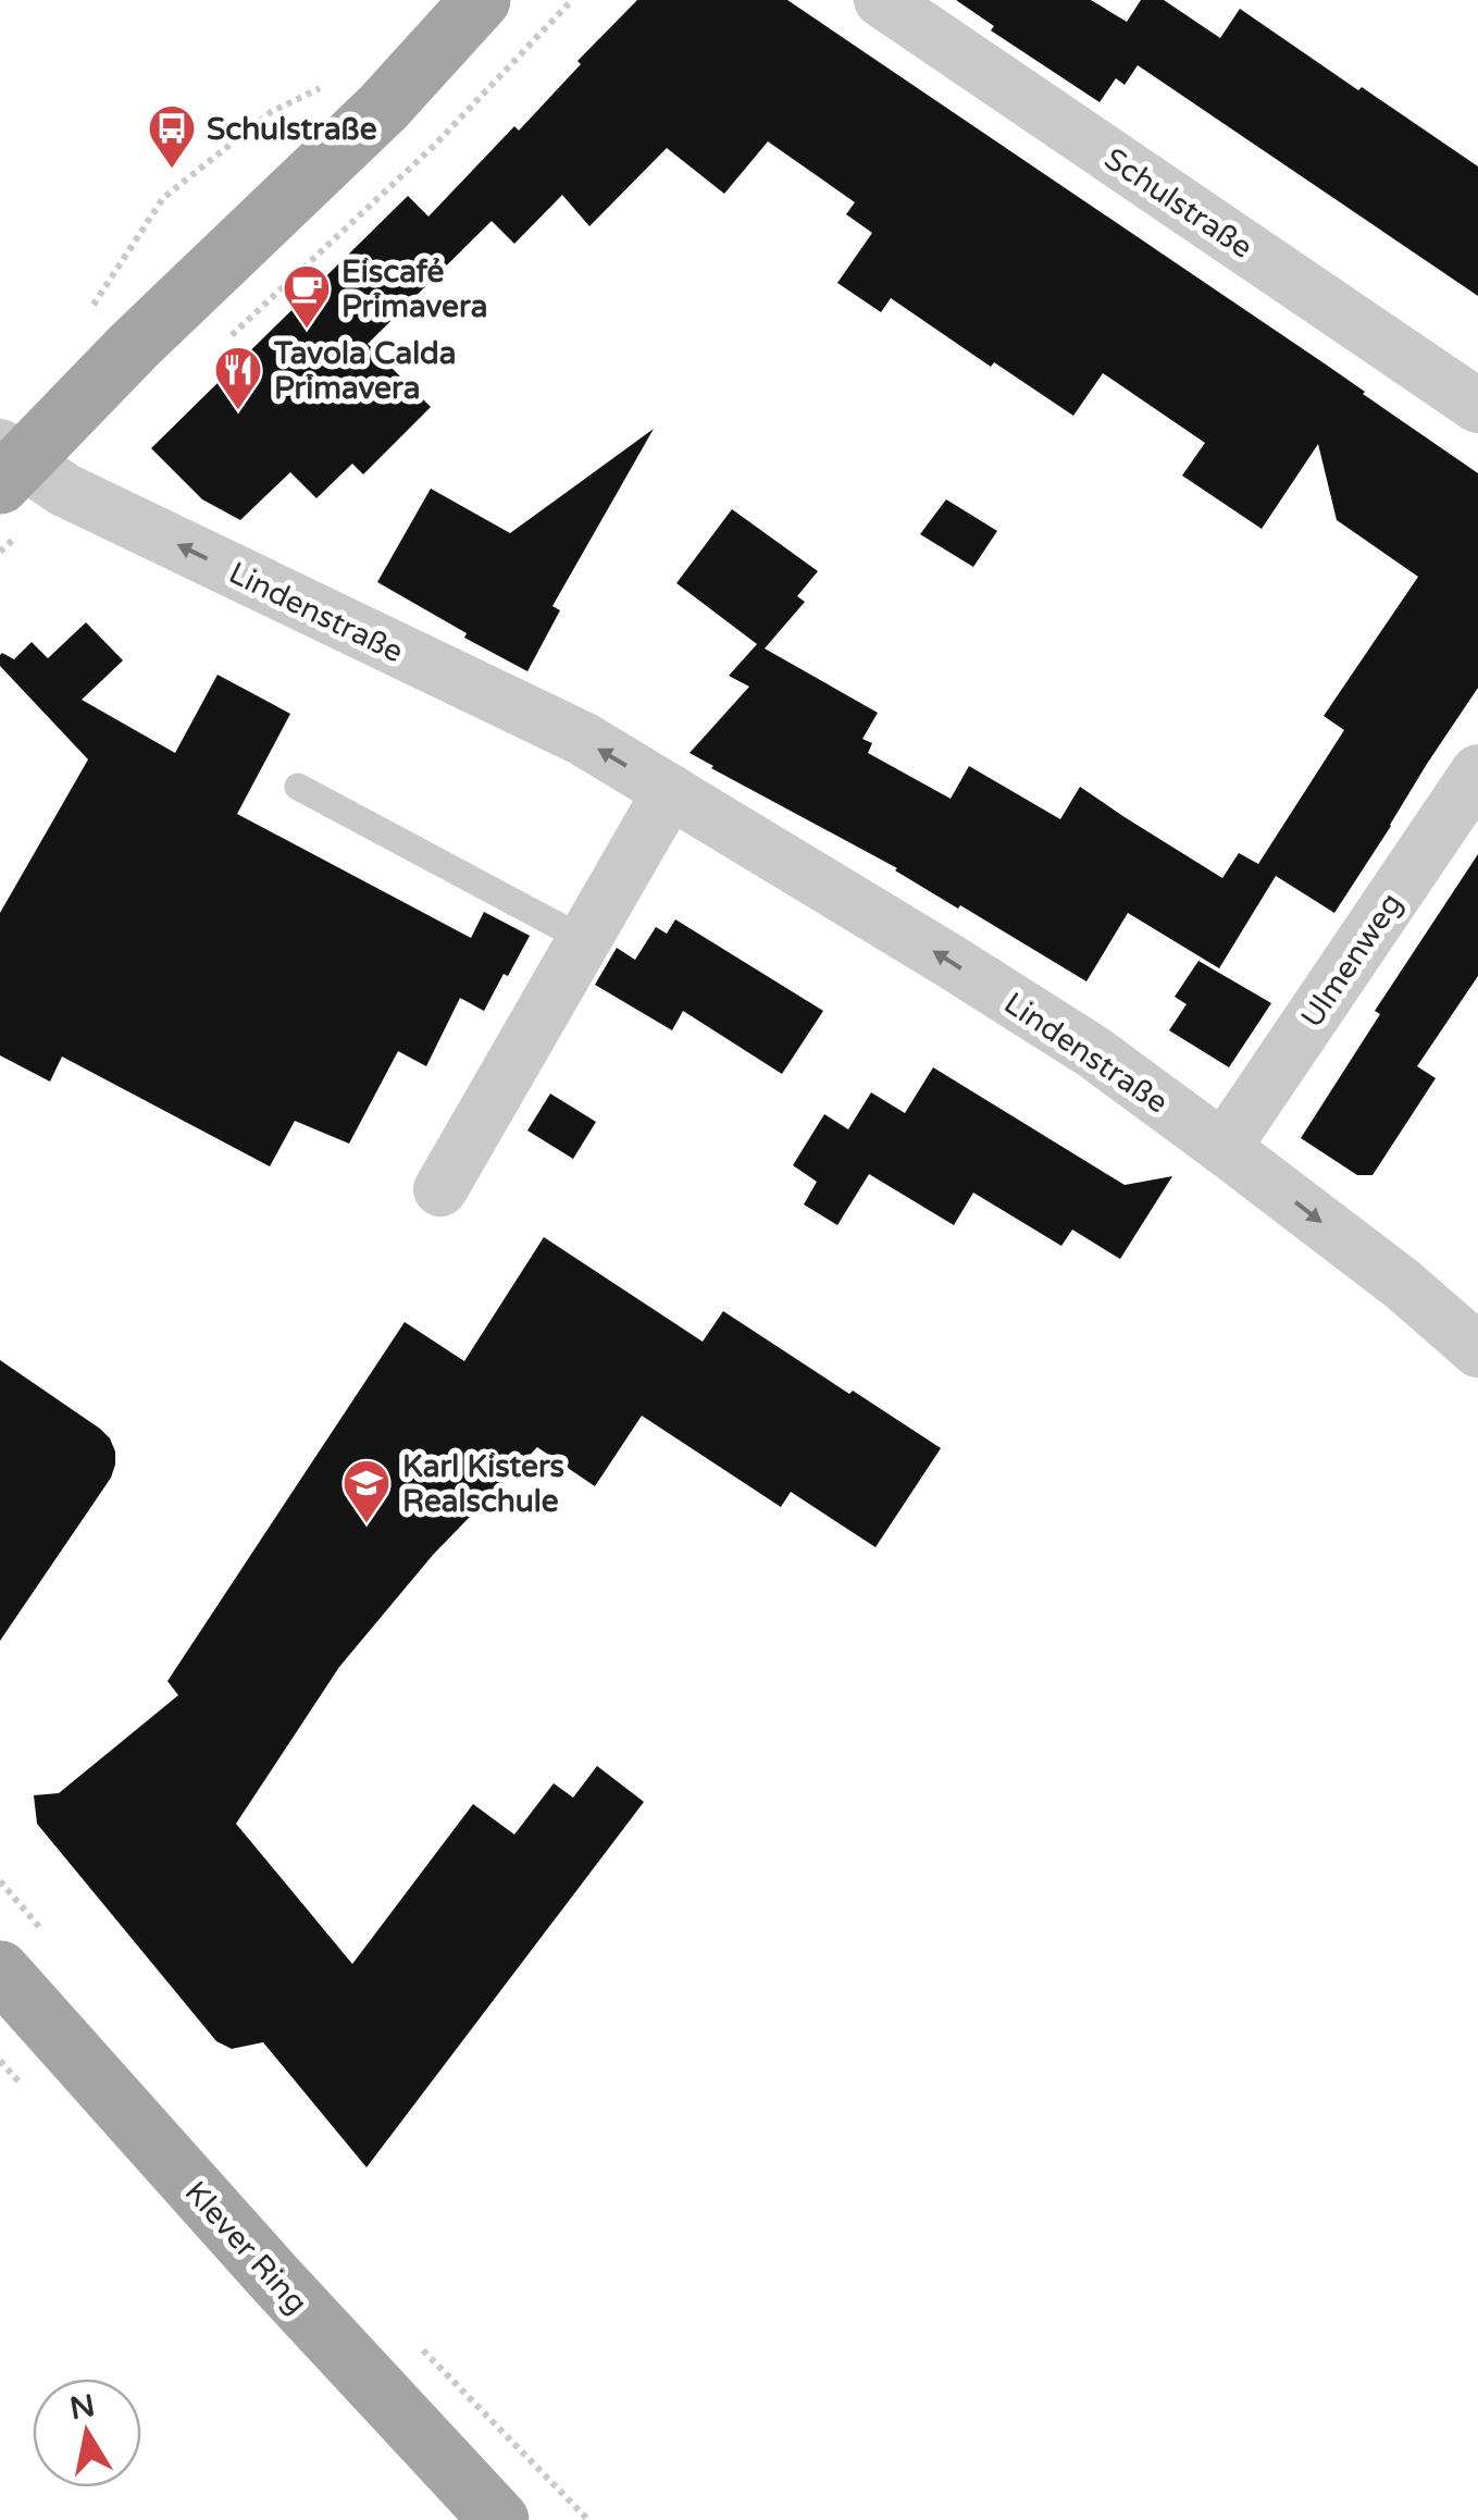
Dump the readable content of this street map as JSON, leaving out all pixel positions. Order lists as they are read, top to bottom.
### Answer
{
  "streets": {
    "main road": ["Klever Ring"],
    "street": ["Schulstraße", "Lindenstraße", "Ulmenweg"]
  },
  "crossings": [
    ["Lindenstraße", "Ulmenweg"]
  ],
  "places": {
    "bus stop": ["Schulstraße"],
    "cafe": ["Eiscafé Primavera"],
    "restaurant": ["Tavola Calda Primavera"],
    "school or university": ["Karl Kisters Realschule"]
  },
  "north": "top"
}
